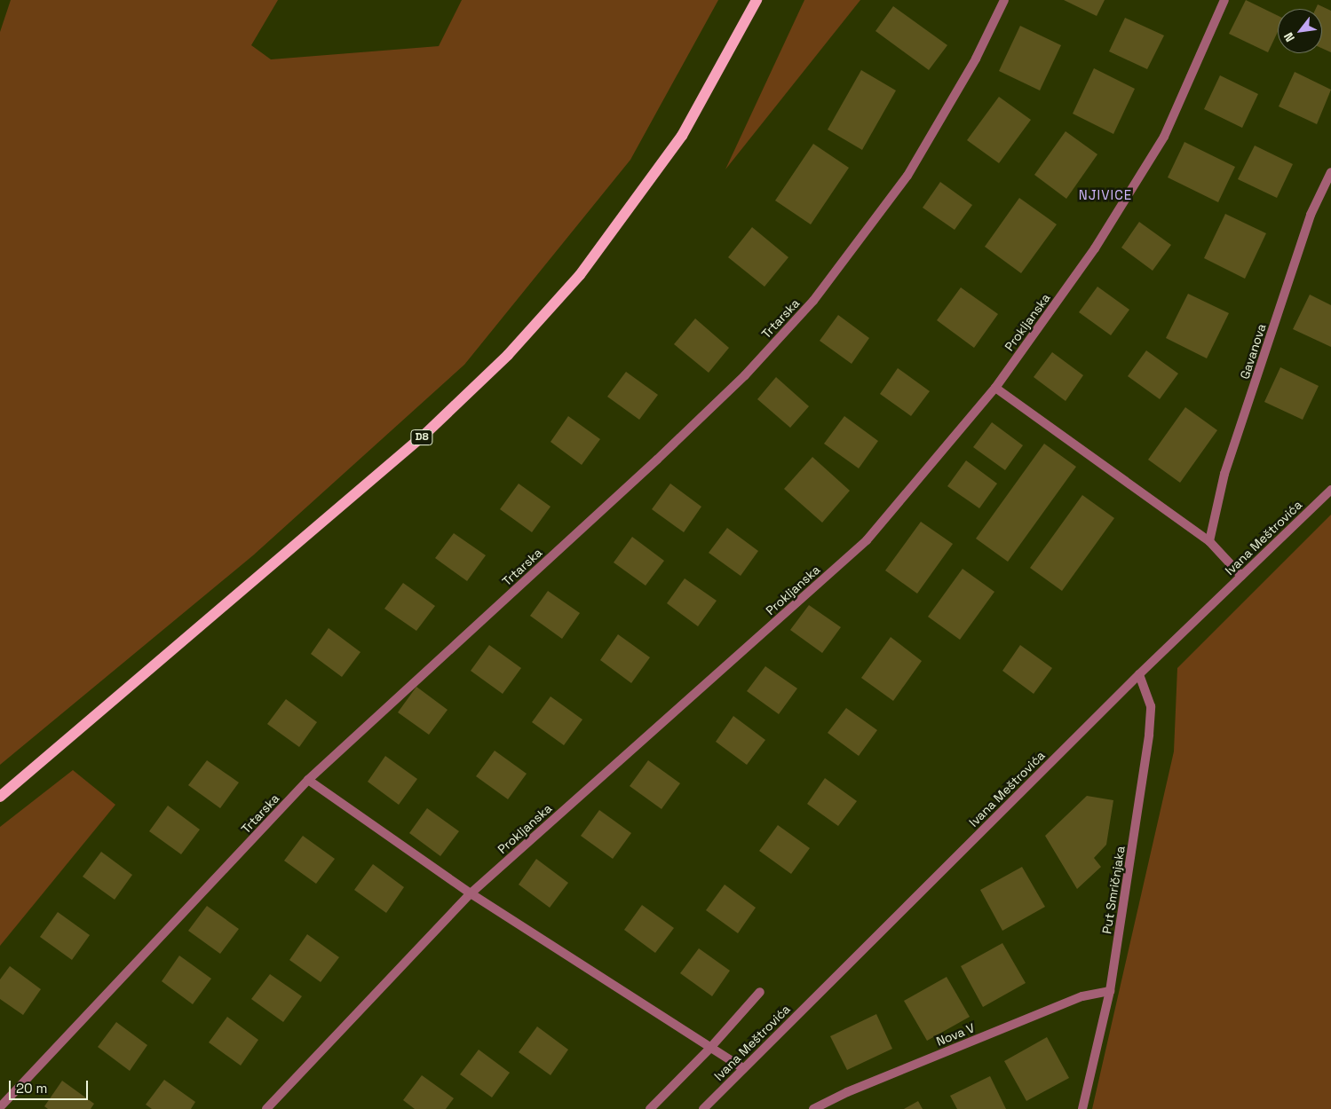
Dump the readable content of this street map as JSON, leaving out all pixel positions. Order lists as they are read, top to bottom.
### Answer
{
  "streets": {
    "main road": ["D8"],
    "street": [
      "Trtarska",
      "Prokljanska",
      "Gavanova",
      "Ivana Meštrovića",
      "Put Smričnjaka",
      "Nova V"
    ]
  },
  "crossings": [
    ["Ivana Meštrovića", "Put Smričnjaka"],
    ["Put Smričnjaka", "Nova V"]
  ],
  "districts": ["NJIVICE"],
  "scale_bar": "20 m",
  "north": "bottom left"
}
